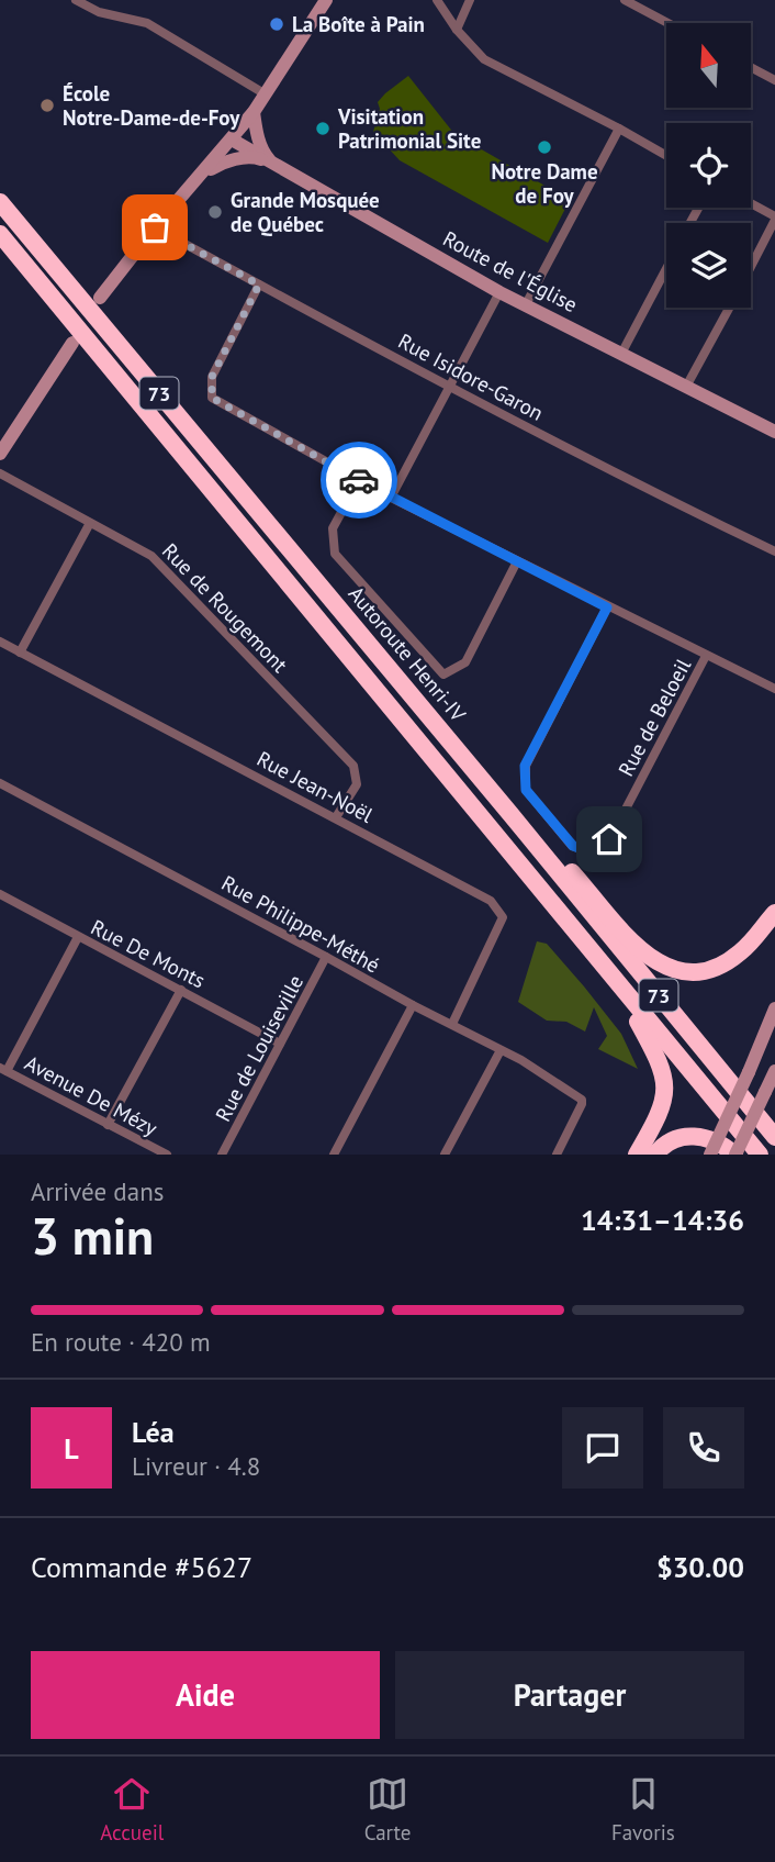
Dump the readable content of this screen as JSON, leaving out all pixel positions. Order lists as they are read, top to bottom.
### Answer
{
  "streets": {
    "highway": ["73", "Autoroute Henri-IV"],
    "main road": ["Route de l'Église"],
    "street": [
      "Rue Isidore-Garon",
      "Rue de Rougemont",
      "Rue de Beloeil",
      "Rue Jean-Noël",
      "Rue Philippe-Méthé",
      "Rue De Monts",
      "Rue de Louiseville",
      "Avenue De Mézy"
    ]
  },
  "crossings": [
    ["Rue de Rougemont", "Rue Jean-Noël"],
    ["Rue Jean-Noël", "Rue Philippe-Méthé"],
    ["Rue Philippe-Méthé", "Rue de Louiseville"],
    ["Rue De Monts", "Rue de Louiseville"]
  ],
  "places": [
    "La Boîte à Pain",
    "École Notre-Dame-de-Foy",
    "Visitation Patrimonial Site",
    "Notre Dame de Foy",
    "Grande Mosquée de Québec"
  ],
  "north": "top",
  "page": {
    "heading": ["3 min", "Arrivée dans", "14:31–14:36"],
    "panel": [
      "Léa",
      "Livreur · 4.8",
      "Commande #5627",
      "$30.00"
    ],
    "bar": "En route · 420 m",
    "round": "L",
    "buttons": ["Aide", "Partager"],
    "tabs": ["Accueil", "Carte", "Favoris"]
  }
}
